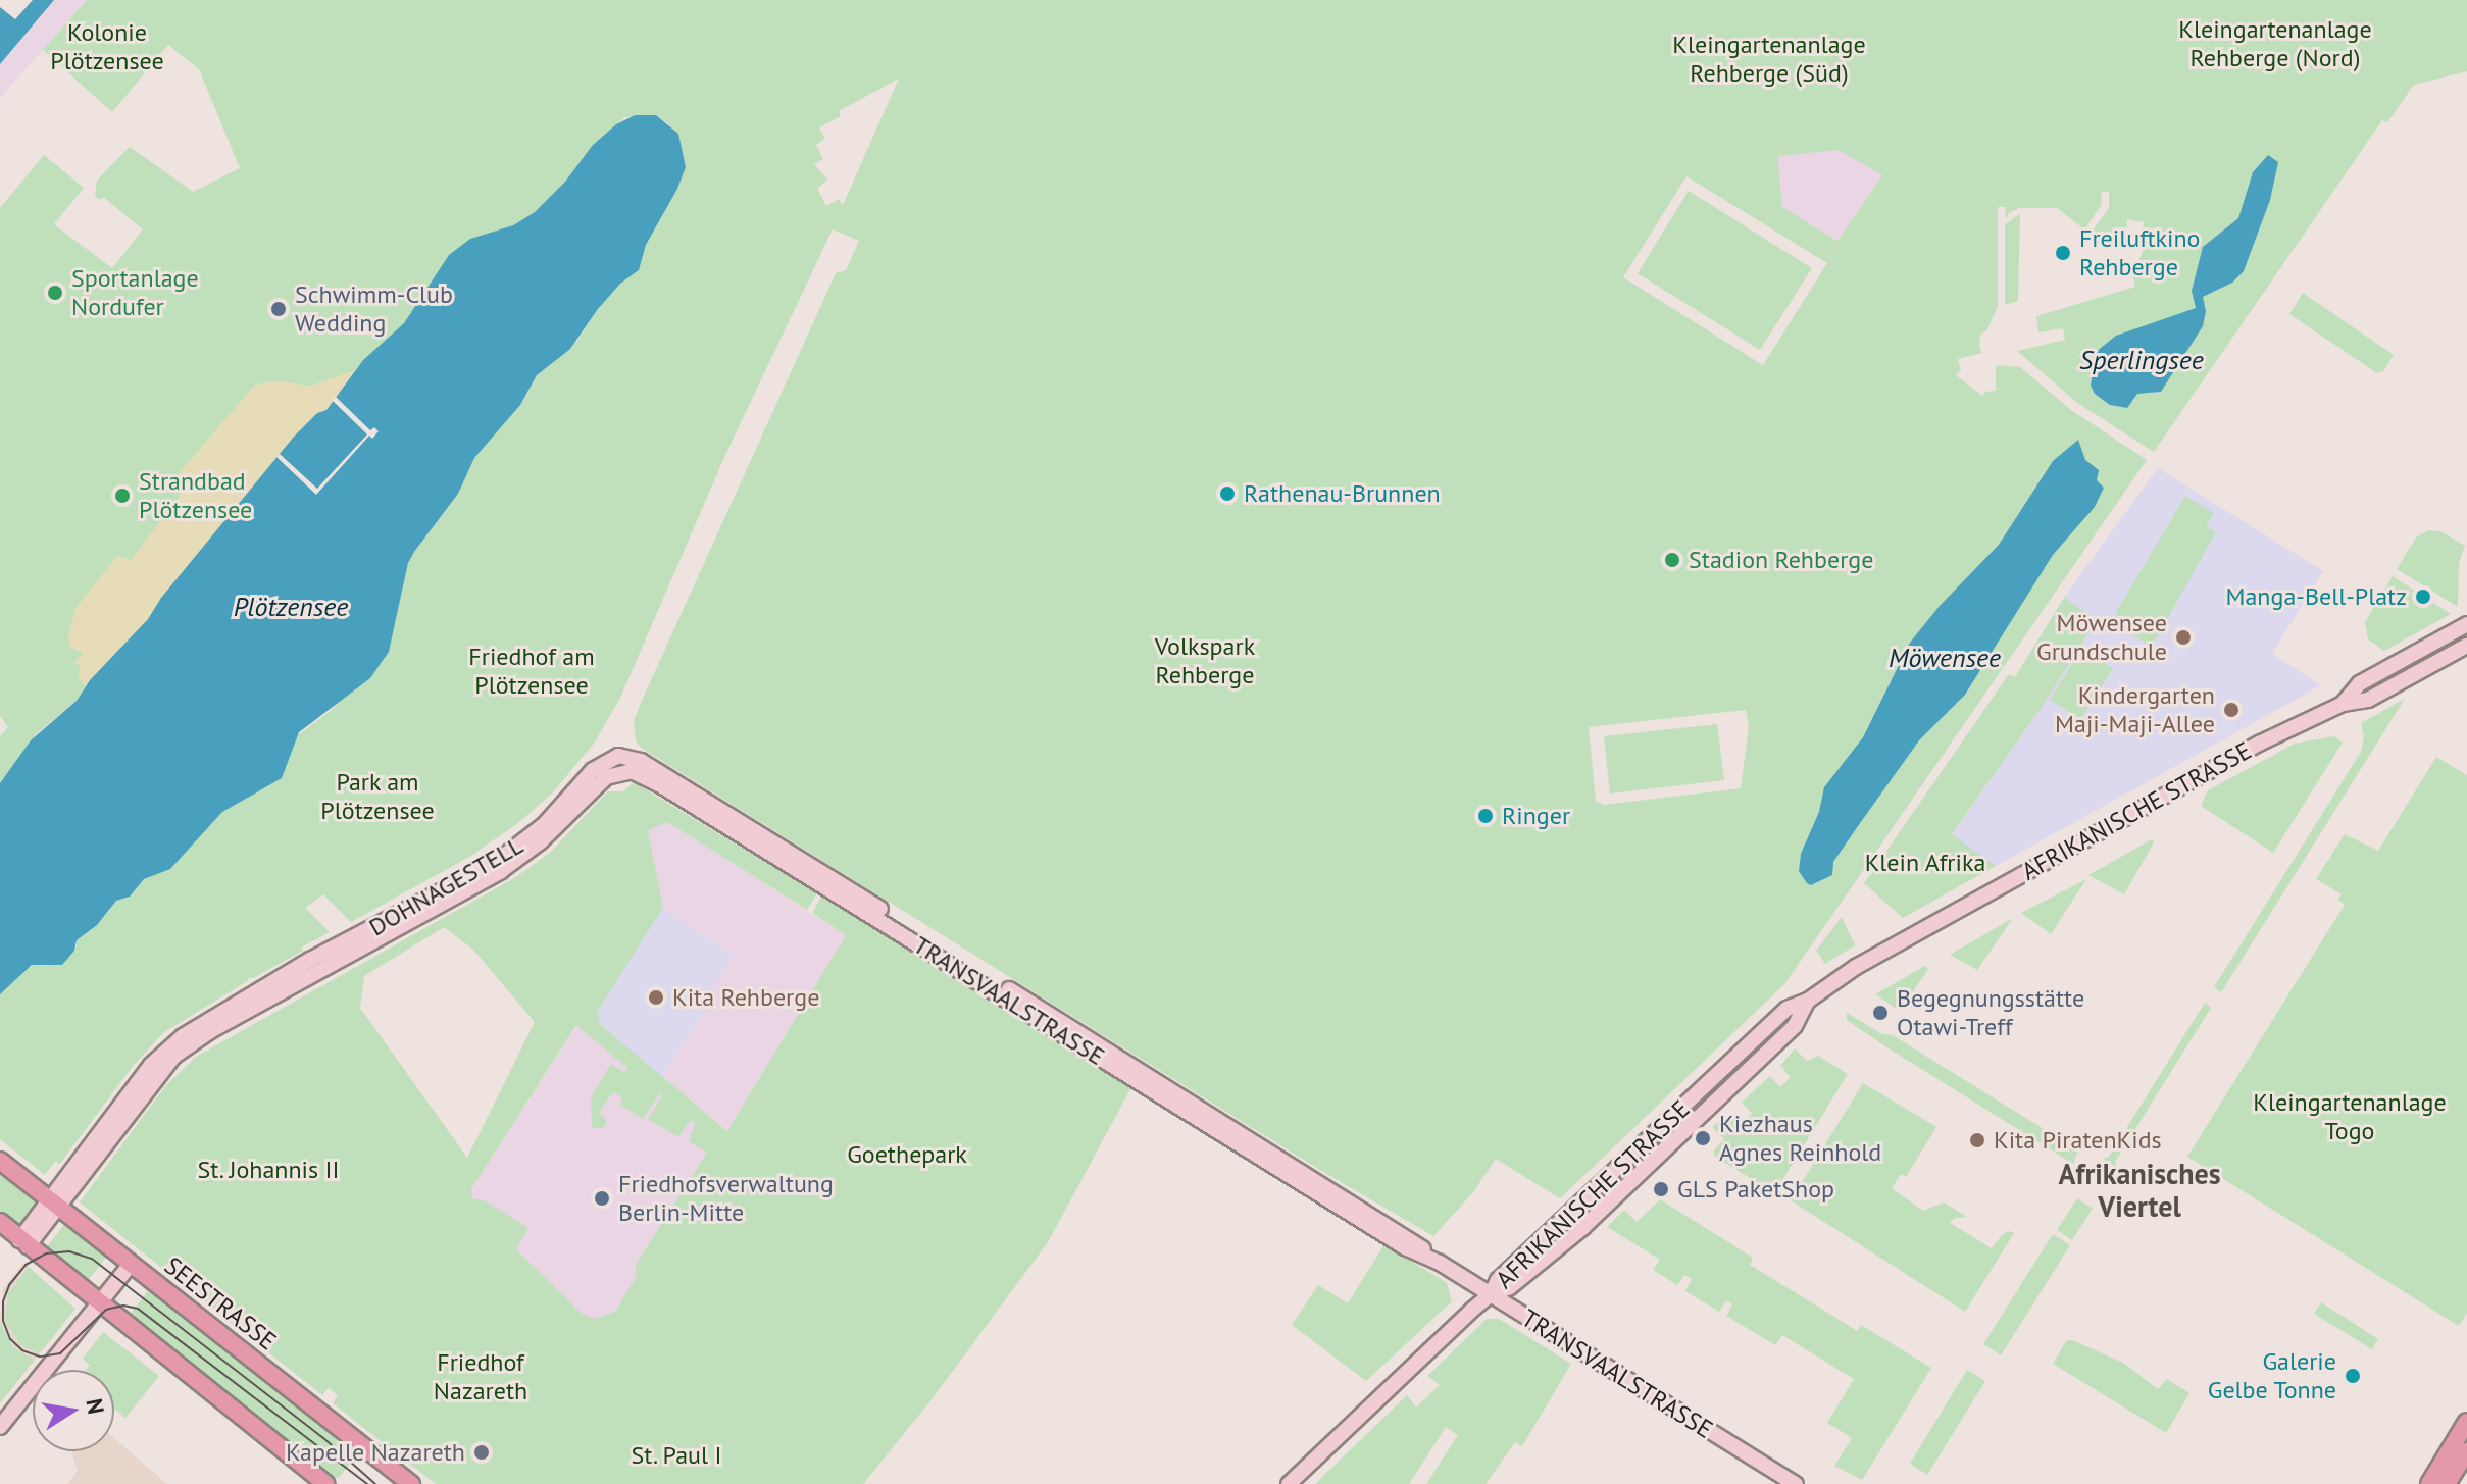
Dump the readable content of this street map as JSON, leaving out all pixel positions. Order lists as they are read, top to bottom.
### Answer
{
  "streets": {
    "main road": ["SEESTRASSE"],
    "street": ["AFRIKANISCHE STRASSE", "DOHNAGESTELL", "TRANSVAALSTRASSE"]
  },
  "crossings": [
    ["AFRIKANISCHE STRASSE", "TRANSVAALSTRASSE"],
    ["DOHNAGESTELL", "TRANSVAALSTRASSE"],
    ["DOHNAGESTELL", "SEESTRASSE"]
  ],
  "districts": ["Afrikanisches Viertel"],
  "water": ["Sperlingsee", "Plötzensee", "Möwensee"],
  "parks": [
    "Kleingartenanlage Rehberge (Nord)",
    "Kolonie Plötzensee",
    "Kleingartenanlage Rehberge (Süd)",
    "Volkspark Rehberge",
    "Friedhof am Plötzensee",
    "Park am Plötzensee",
    "Klein Afrika",
    "Kleingartenanlage Togo",
    "Goethepark",
    "St. Johannis II",
    "Friedhof Nazareth",
    "St. Paul I"
  ],
  "places": [
    "Freiluftkino Rehberge",
    "Sportanlage Nordufer",
    "Schwimm-Club Wedding",
    "Rathenau-Brunnen",
    "Strandbad Plötzensee",
    "Stadion Rehberge",
    "Manga-Bell-Platz",
    "Möwensee Grundschule",
    "Kindergarten Maji-Maji-Allee",
    "Ringer",
    "Kita Rehberge",
    "Begegnungsstätte Otawi-Treff",
    "Kiezhaus Agnes Reinhold",
    "Kita PiratenKids",
    "GLS PaketShop",
    "Friedhofsverwaltung Berlin-Mitte",
    "Galerie Gelbe Tonne",
    "Kapelle Nazareth"
  ],
  "north": "right"
}
